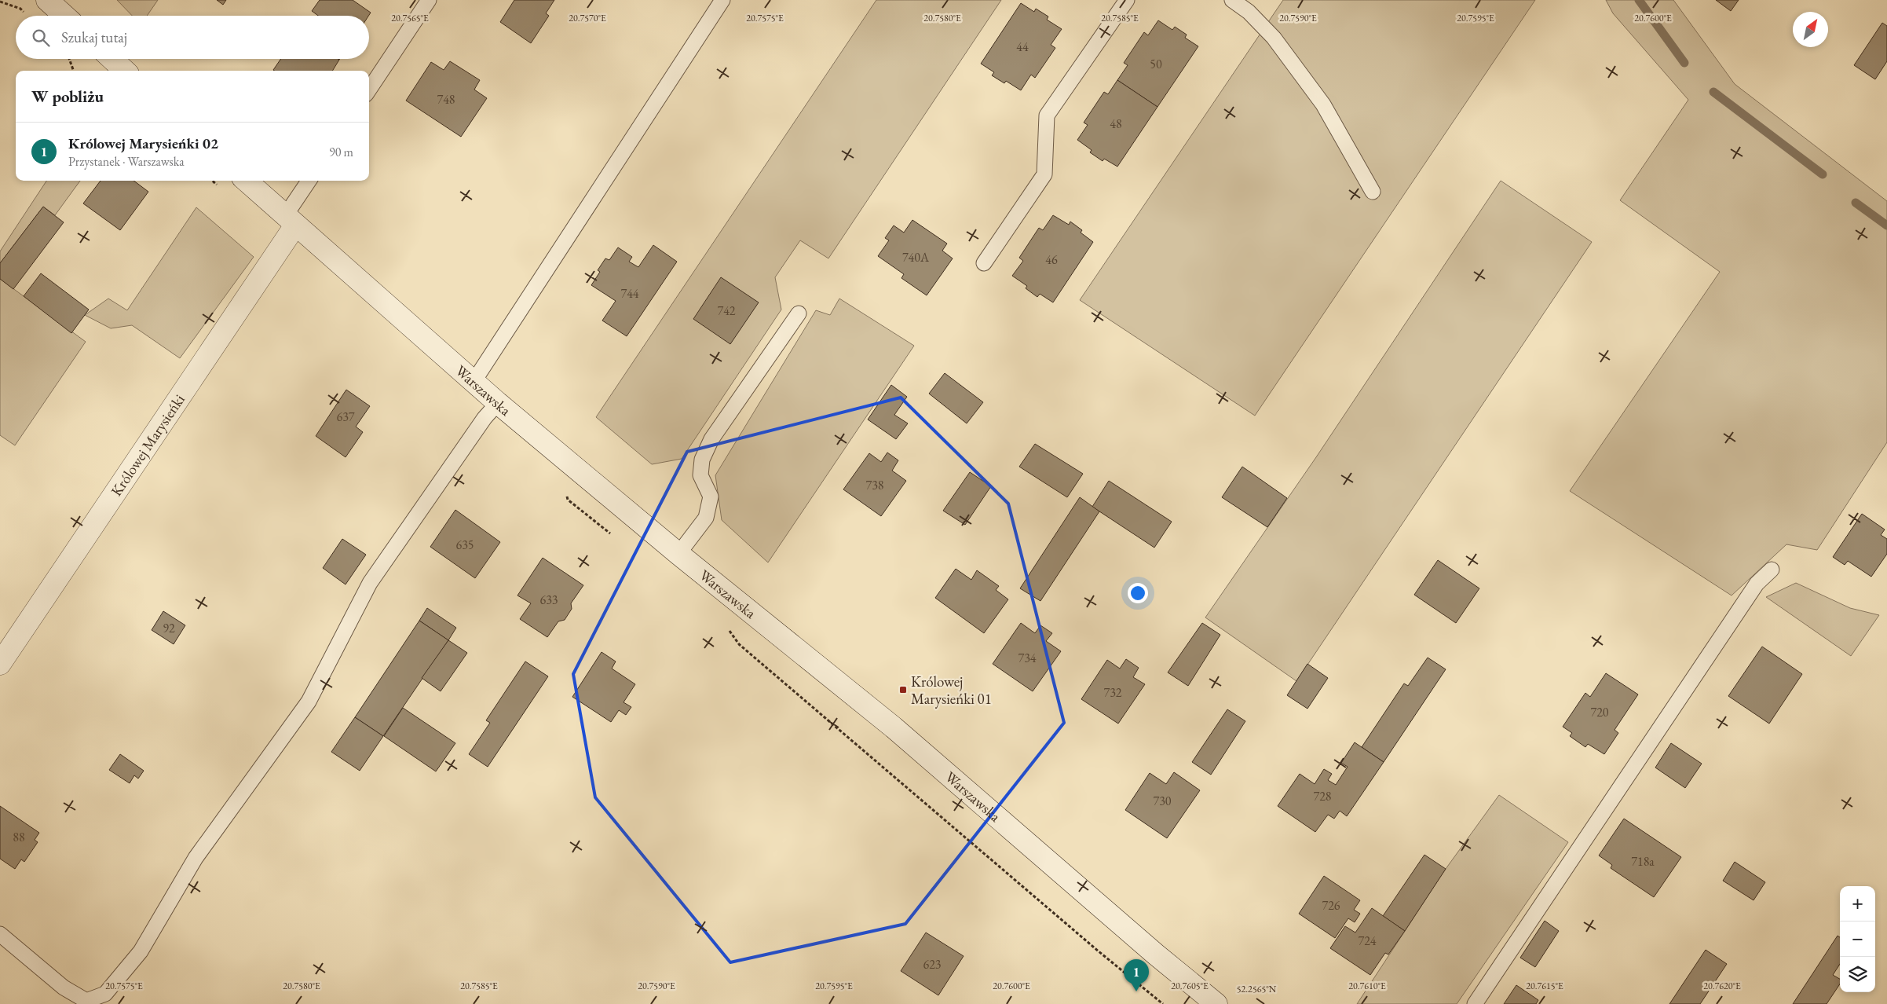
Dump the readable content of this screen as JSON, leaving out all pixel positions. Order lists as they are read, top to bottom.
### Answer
{
  "streets": {
    "main road": ["Warszawska", "Królowej Marysieńki"]
  },
  "crossings": [
    ["Warszawska", "Królowej Marysieńki"]
  ],
  "places": {
    "transit": ["Królowej Marysieńki 01"]
  },
  "house_numbers": [
    "44",
    "50",
    "748",
    "48",
    "740A",
    "46",
    "744",
    "742",
    "637",
    "738",
    "635",
    "633",
    "92",
    "734",
    "732",
    "720",
    "728",
    "730",
    "88",
    "718a",
    "726",
    "724",
    "623"
  ],
  "north": "top right",
  "page": {
    "search": "Szukaj tutaj",
    "heading": "W pobliżu",
    "list": [
      {
        "mark": "1",
        "name": "Królowej Marysieńki 02",
        "note": "Przystanek · Warszawska",
        "value": "90 m"
      }
    ],
    "map_buttons": ["+", "−"],
    "pins": "1"
  },
  "coordinates": [
    "20.7590°E",
    "20.7600°E",
    "20.7565°E",
    "20.7570°E",
    "20.7575°E",
    "20.7580°E",
    "20.7585°E",
    "20.7595°E",
    "20.7605°E",
    "20.7610°E",
    "20.7615°E",
    "20.7620°E",
    "52.2565°N"
  ]
}
